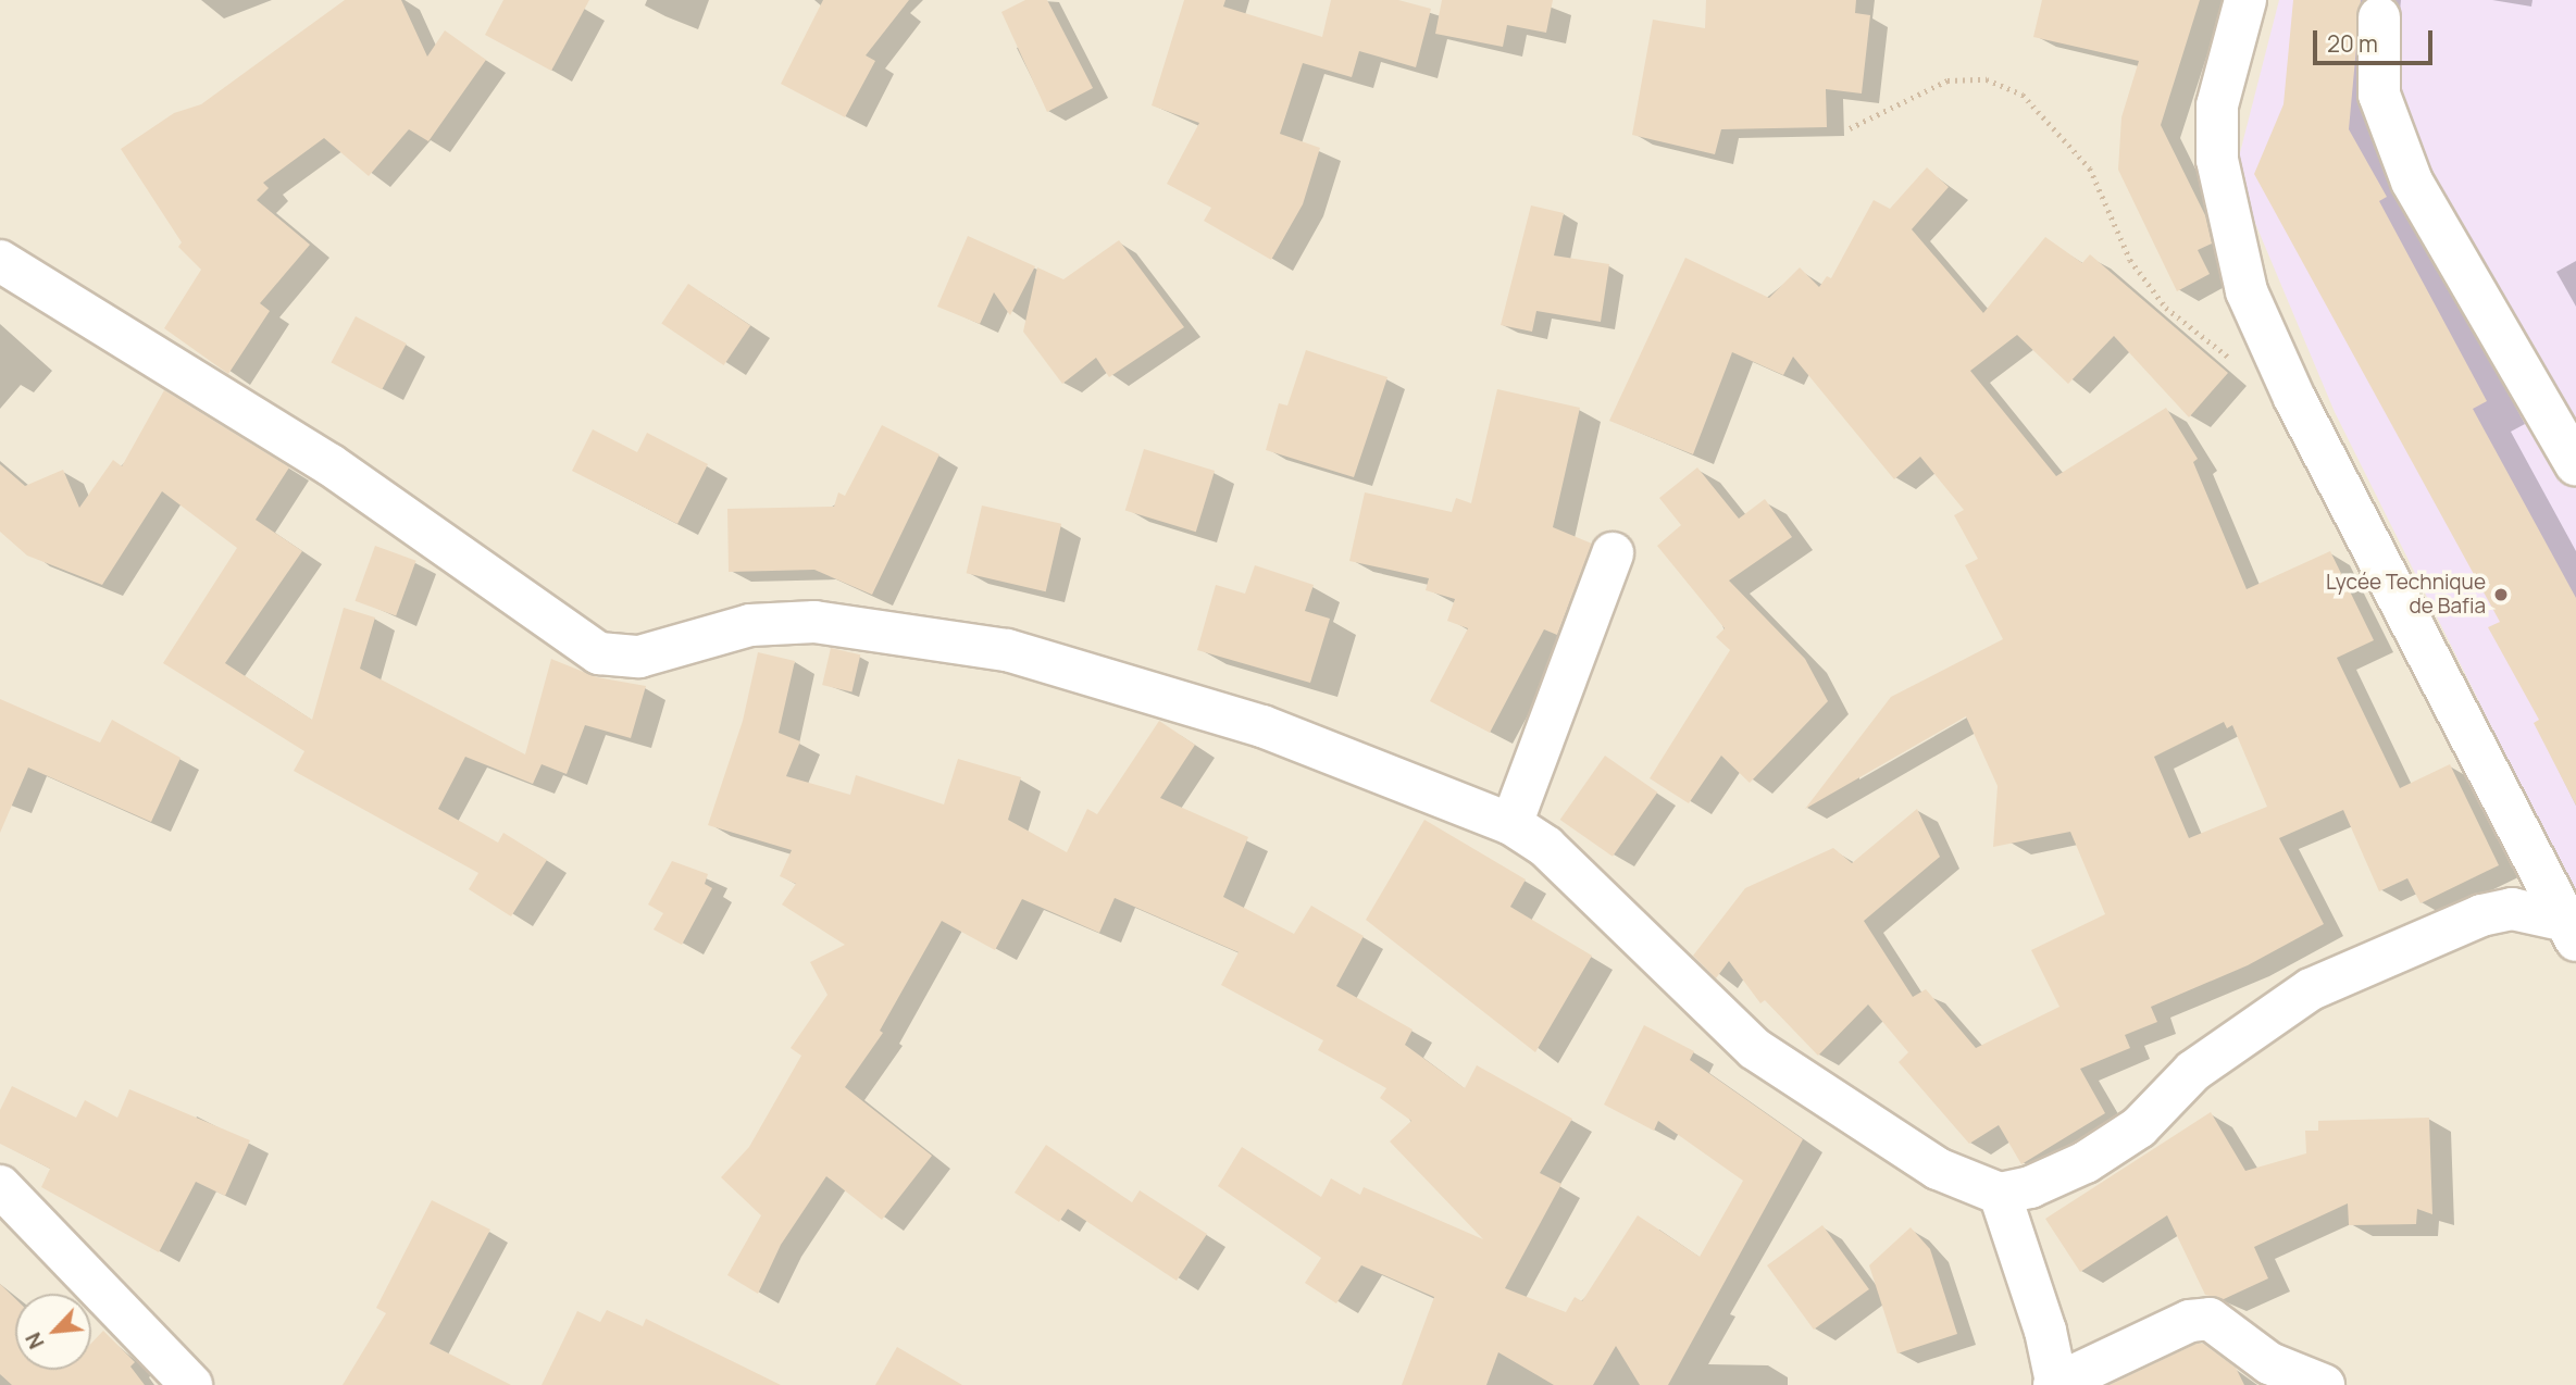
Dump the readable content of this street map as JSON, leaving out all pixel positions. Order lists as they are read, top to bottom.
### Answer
{
  "places": ["Lycée Technique de Bafia"],
  "scale_bar": "20 m",
  "north": "bottom left"
}
